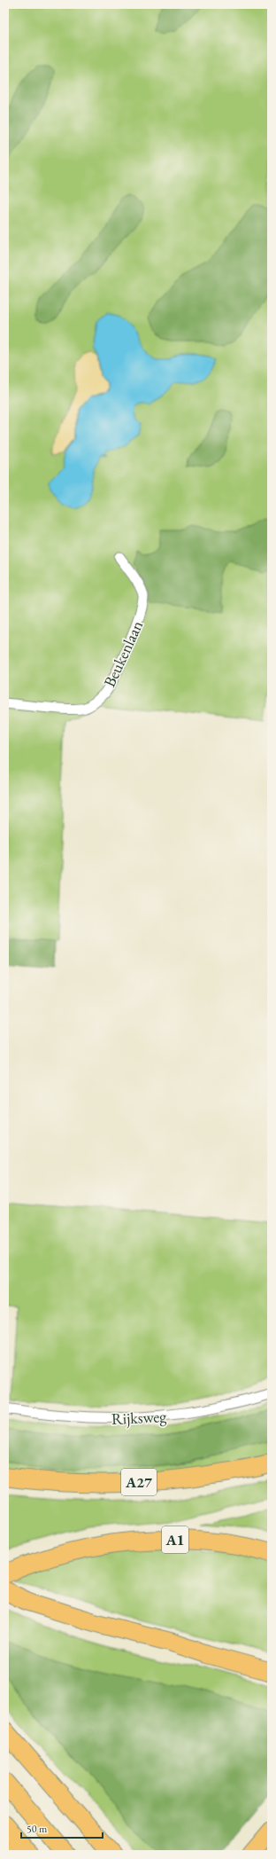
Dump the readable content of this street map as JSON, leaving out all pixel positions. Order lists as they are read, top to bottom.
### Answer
{
  "streets": {
    "highway": ["A27", "A1"],
    "street": ["Beukenlaan", "Rijksweg"]
  },
  "scale_bar": "50 m"
}
